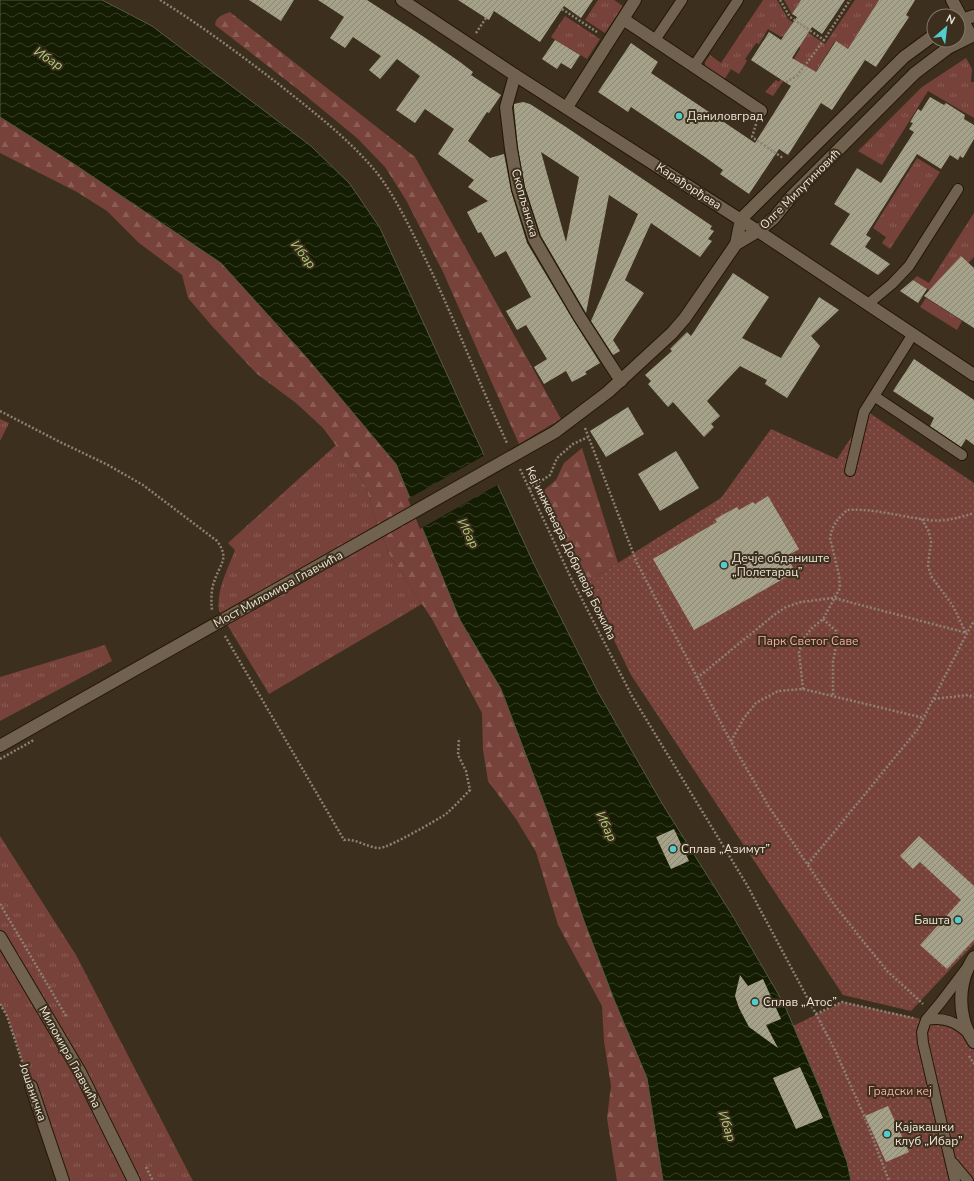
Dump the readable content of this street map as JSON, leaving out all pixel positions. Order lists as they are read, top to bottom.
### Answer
{
  "streets": {
    "street": [
      "Карађорђева",
      "Олге Милутиновић",
      "Скопљанска",
      "Мост Миломира Главчића",
      "Миломира Главчића",
      "Јошаничка"
    ],
    "path": ["Кеј инжењера Добривоја Божића"]
  },
  "crossings": [
    ["Карађорђева", "Олге Милутиновић"],
    ["Карађорђева", "Скопљанска"],
    ["Скопљанска", "Мост Миломира Главчића"]
  ],
  "water": ["Ибар"],
  "parks": ["Парк Светог Саве", "Градски кеј"],
  "places": [
    "Даниловград",
    "Дечје обданиште „Полетарац”",
    "Сплав „Азимут”",
    "Башта",
    "Сплав „Атос”",
    "Кајакашки клуб „Ибар”"
  ],
  "north": "top right"
}
